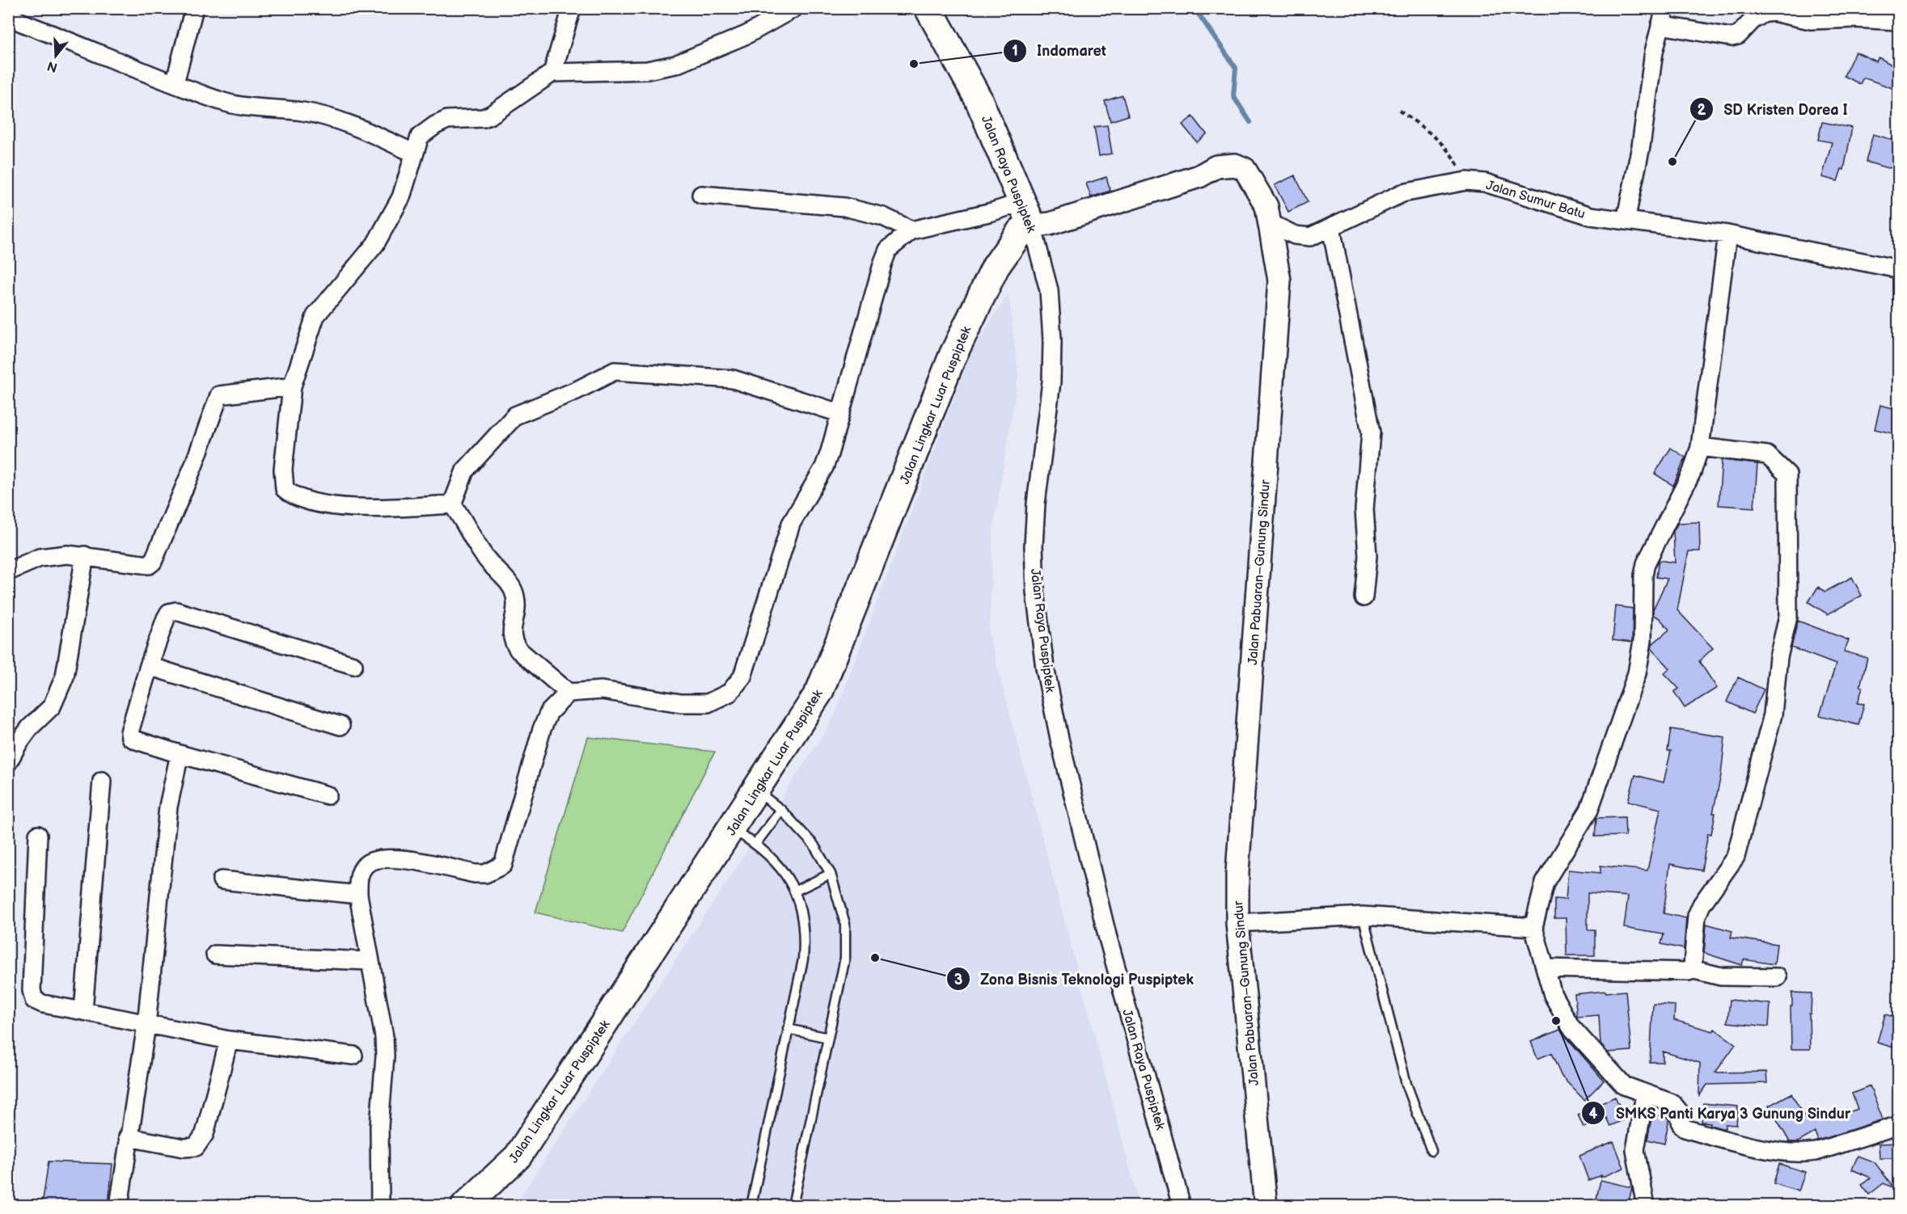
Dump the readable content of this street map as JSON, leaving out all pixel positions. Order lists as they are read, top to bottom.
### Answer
{
  "streets": {
    "main road": ["Jalan Raya Puspiptek", "Jalan Lingkar Luar Puspiptek"],
    "street": ["Jalan Sumur Batu", "Jalan Pabuaran–Gunung Sindur"]
  },
  "crossings": [
    ["Jalan Raya Puspiptek", "Jalan Lingkar Luar Puspiptek"],
    ["Jalan Raya Puspiptek", "Jalan Pabuaran–Gunung Sindur"],
    ["Jalan Sumur Batu", "Jalan Pabuaran–Gunung Sindur"],
    ["Jalan Lingkar Luar Puspiptek", "Jalan Pabuaran–Gunung Sindur"]
  ],
  "places": [
    "Indomaret",
    "SD Kristen Dorea I",
    "Zona Bisnis Teknologi Puspiptek",
    "SMKS Panti Karya 3 Gunung Sindur"
  ],
  "north": "bottom"
}
